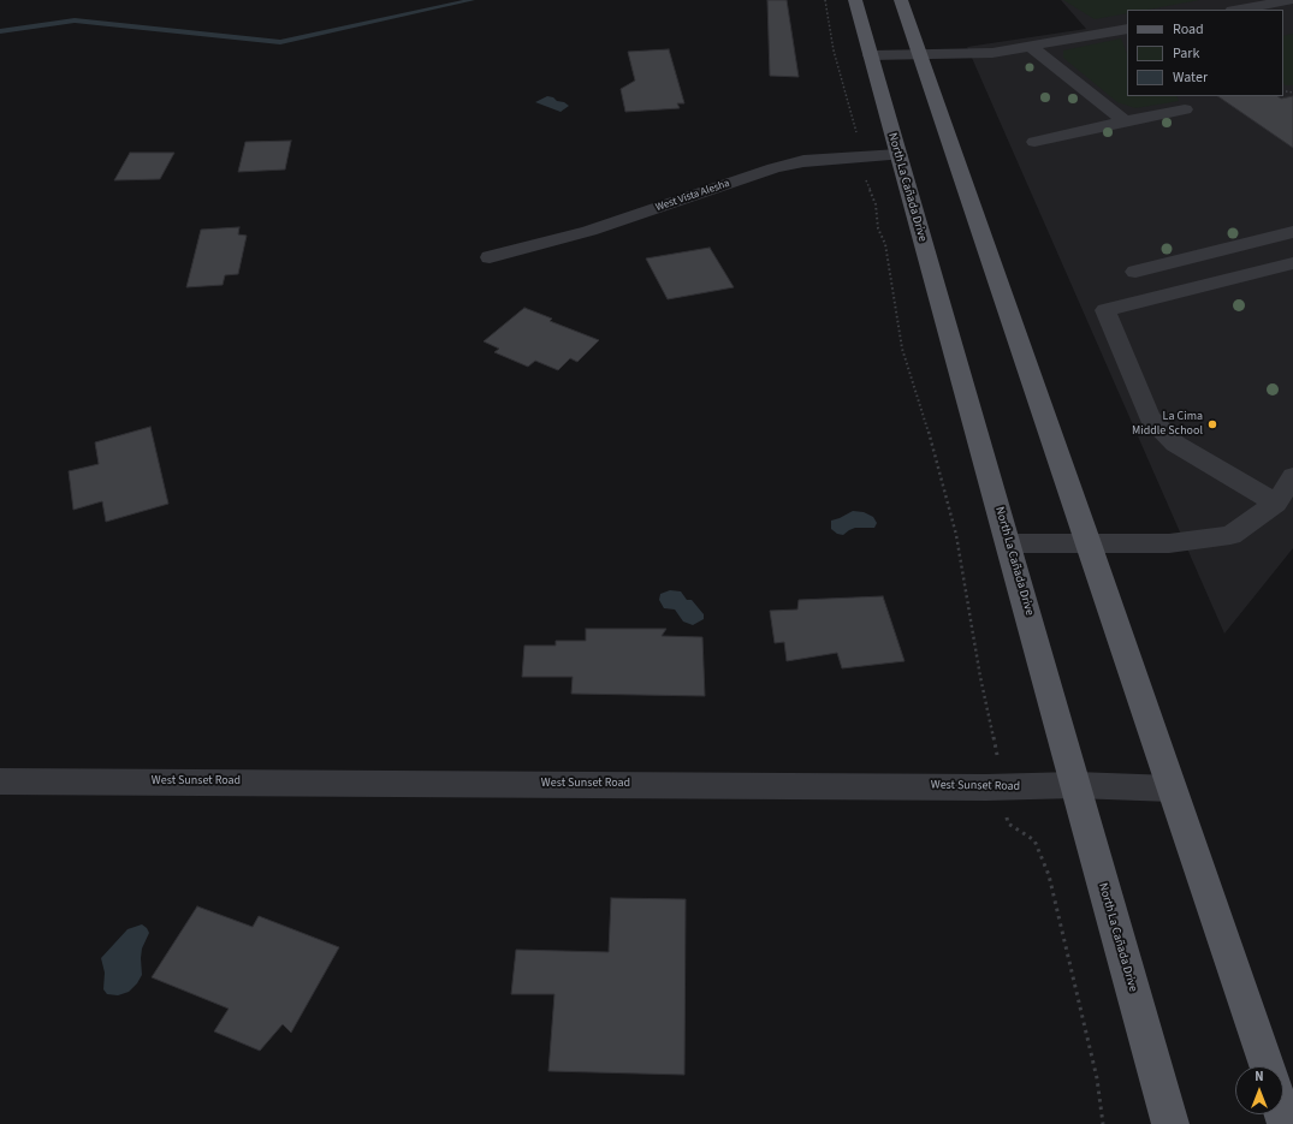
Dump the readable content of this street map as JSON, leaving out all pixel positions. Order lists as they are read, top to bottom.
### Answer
{
  "streets": {
    "main road": ["North La Cañada Drive"],
    "street": ["West Vista Alesha", "West Sunset Road"]
  },
  "crossings": [
    ["North La Cañada Drive", "West Vista Alesha"],
    ["North La Cañada Drive", "West Sunset Road"]
  ],
  "places": ["La Cima Middle School"],
  "legend": ["Road", "Park", "Water"],
  "north": "top"
}
